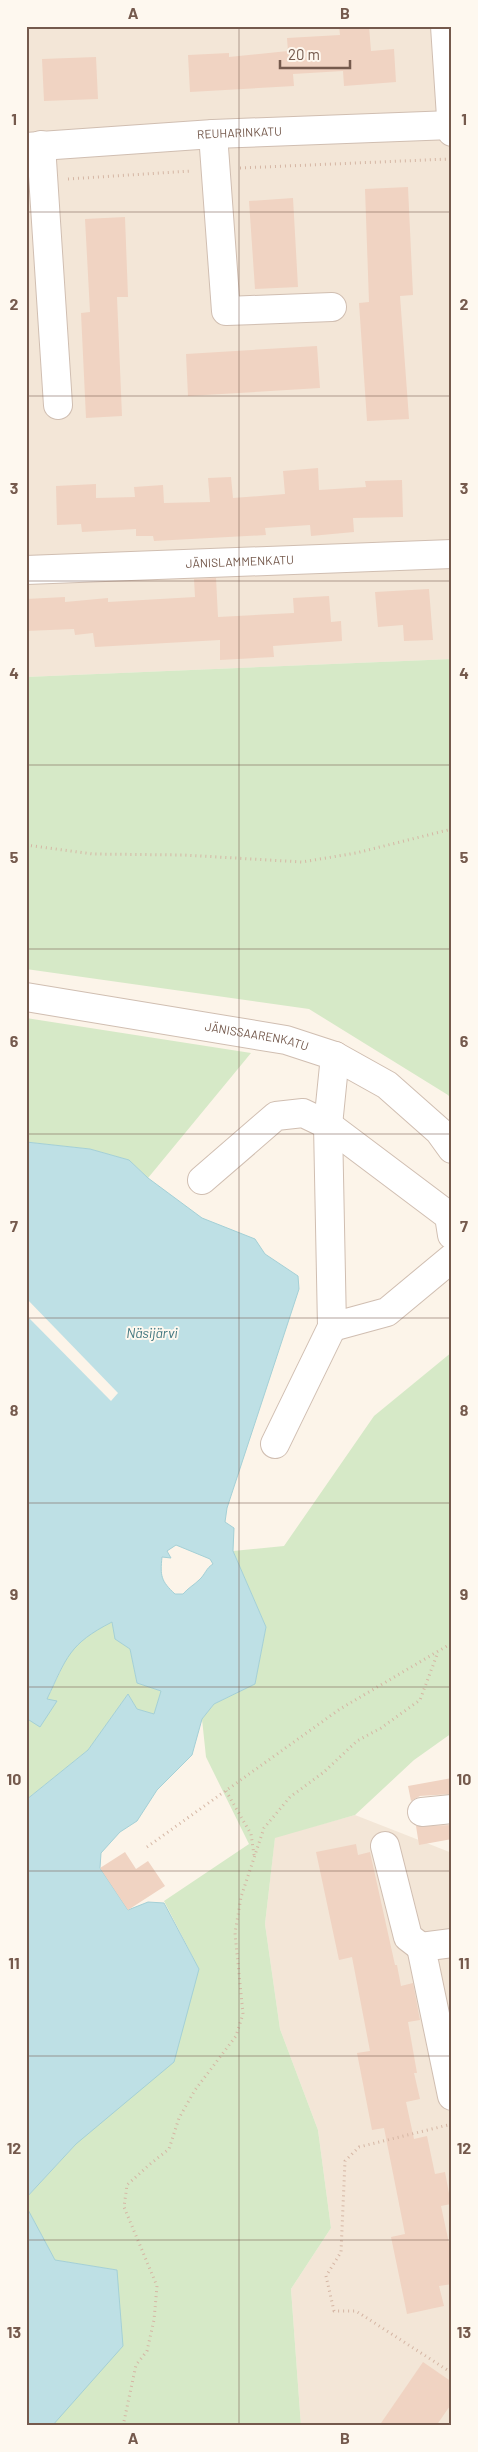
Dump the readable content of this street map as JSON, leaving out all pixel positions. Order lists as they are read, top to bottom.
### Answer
{
  "streets": {
    "street": ["REUHARINKATU", "JÄNISLAMMENKATU", "JÄNISSAARENKATU"]
  },
  "water": ["Näsijärvi"],
  "scale_bar": "20 m",
  "grid": {
    "columns": ["A", "B"],
    "rows": [
      "1",
      "2",
      "3",
      "4",
      "5",
      "6",
      "7",
      "8",
      "9",
      "10",
      "11",
      "12",
      "13"
    ]
  }
}
